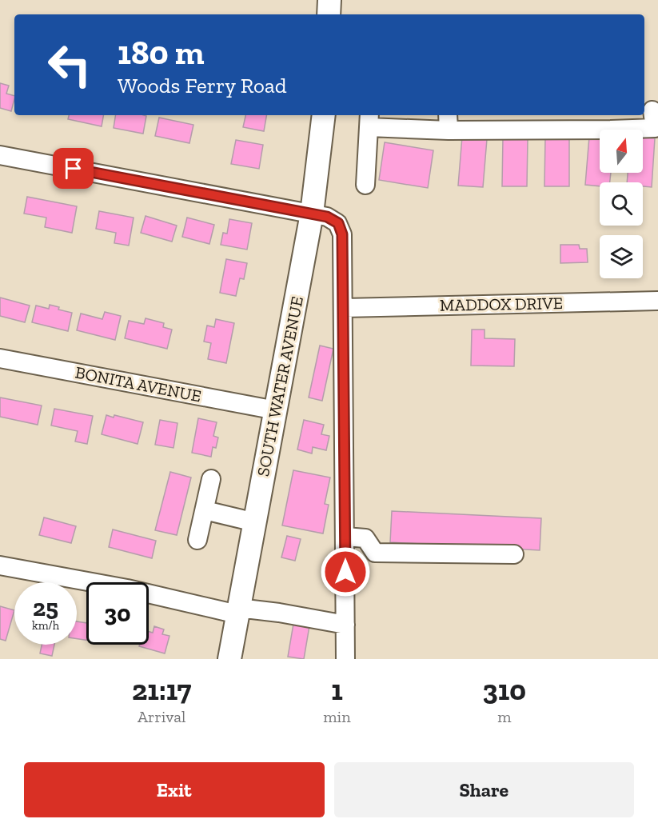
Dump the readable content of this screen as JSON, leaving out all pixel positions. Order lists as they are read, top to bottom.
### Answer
{
  "streets": {
    "main road": ["SOUTH WATER AVENUE"],
    "street": ["MADDOX DRIVE", "BONITA AVENUE"]
  },
  "crossings": [
    ["BONITA AVENUE", "SOUTH WATER AVENUE"]
  ],
  "north": "top",
  "page": {
    "turn": ["180 m", "Woods Ferry Road"],
    "speed": "25 km/h",
    "limit": "30",
    "eta": [
      "21:17",
      "Arrival",
      "1",
      "min",
      "310",
      "m"
    ],
    "buttons": ["Exit", "Share"]
  }
}
